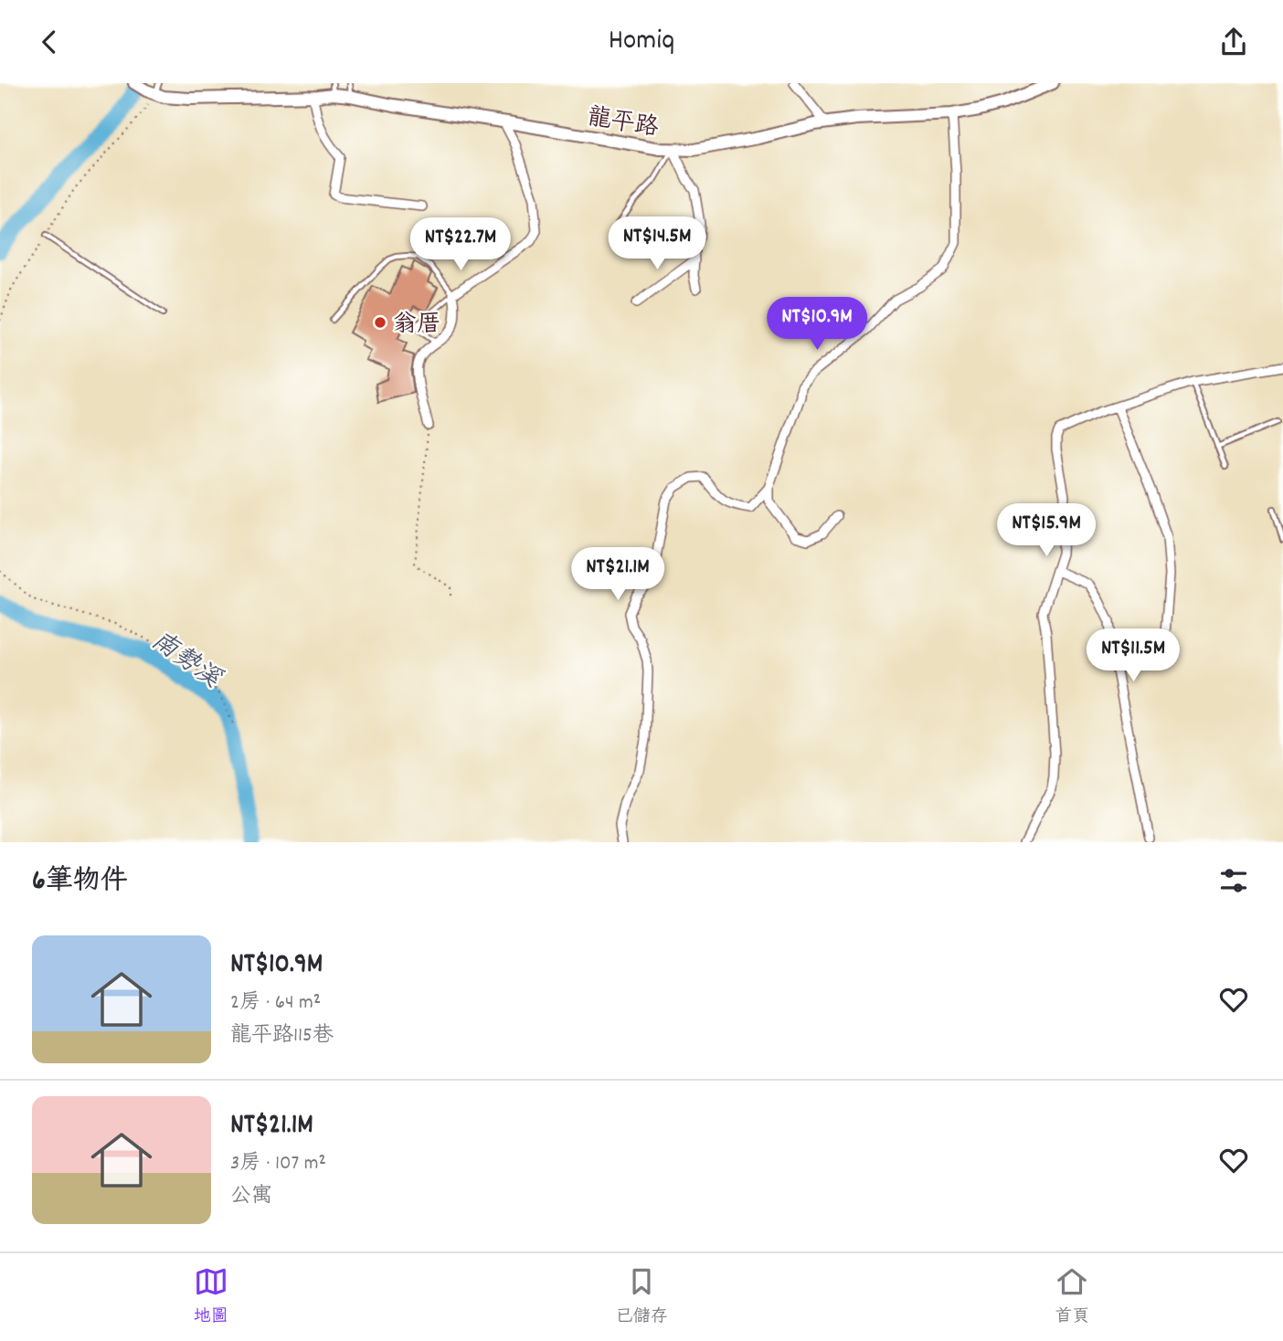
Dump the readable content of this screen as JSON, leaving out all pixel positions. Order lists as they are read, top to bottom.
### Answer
{
  "streets": {
    "street": ["龍平路"]
  },
  "water": ["南勢溪"],
  "places": ["翁厝"],
  "page": {
    "header": "Homiq",
    "price": [
      "NT$14.5M",
      "NT$22.7M",
      "NT$10.9M",
      "NT$15.9M",
      "NT$21.1M",
      "NT$11.5M"
    ],
    "heading": "6筆物件",
    "list": [
      {
        "name": "NT$10.9M",
        "note": "2房 · 64 m² · 龍平路115巷"
      },
      {
        "name": "NT$21.1M",
        "note": "3房 · 107 m² · 公寓"
      }
    ],
    "tabs": ["地圖", "已儲存", "首頁"]
  }
}
